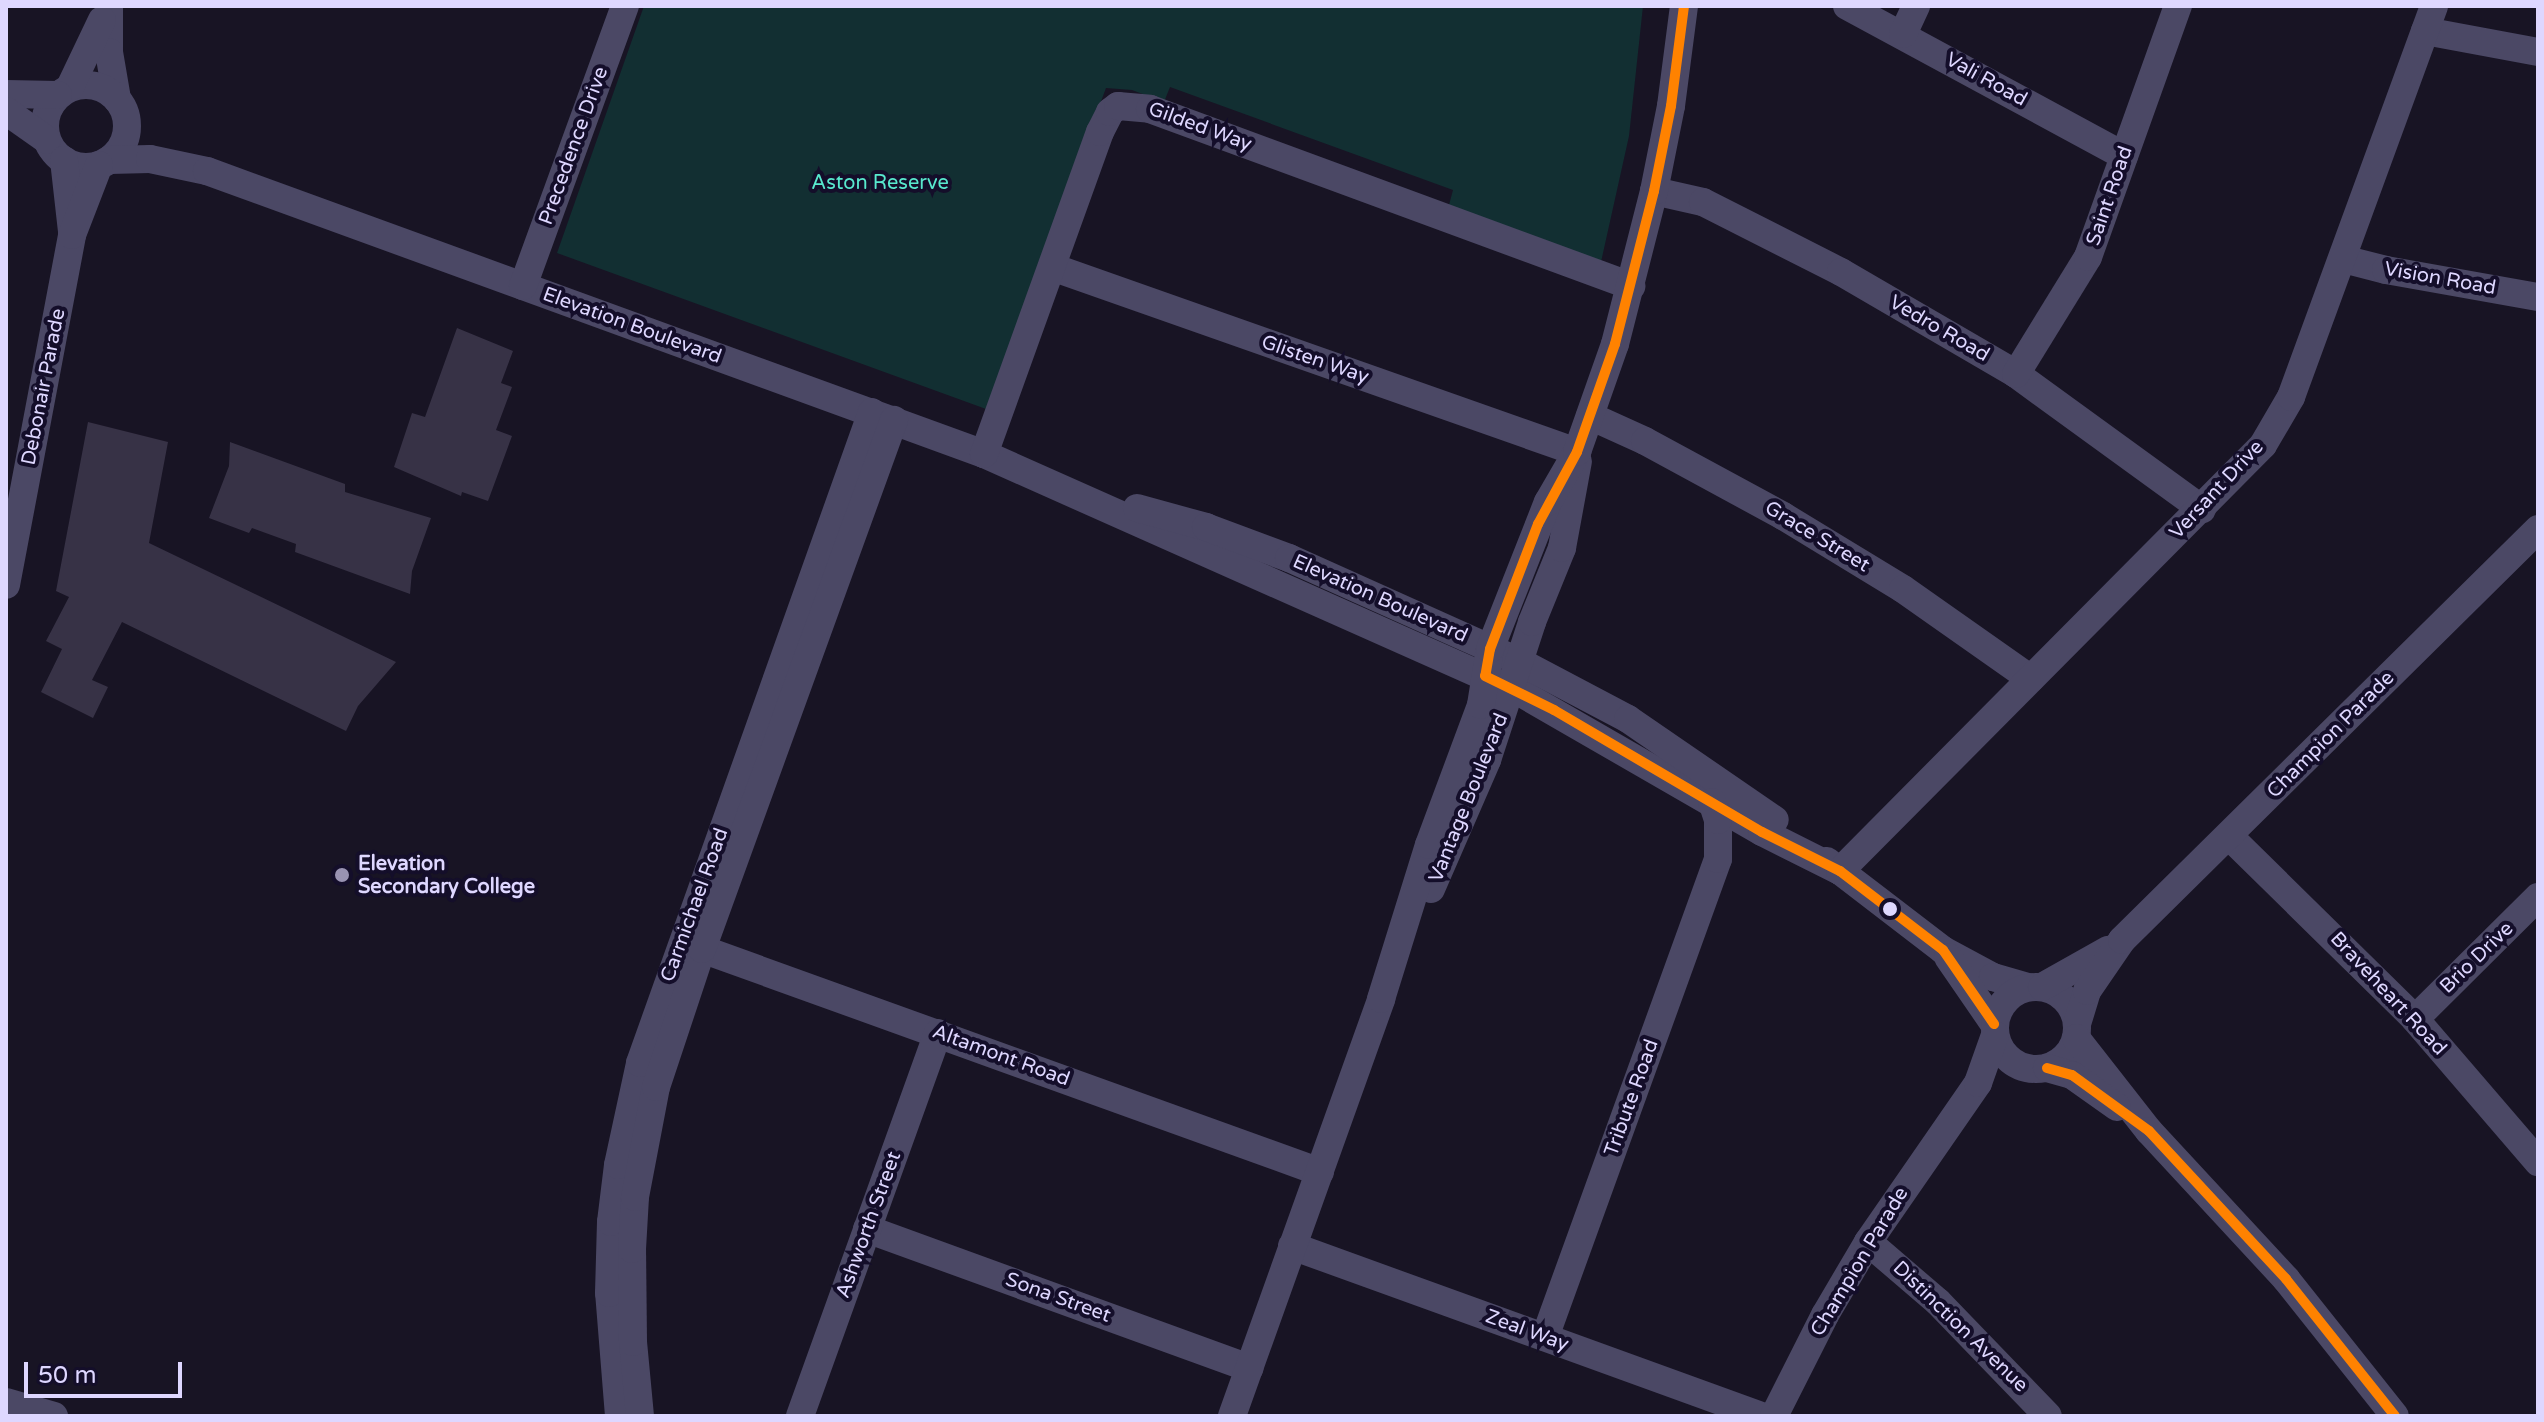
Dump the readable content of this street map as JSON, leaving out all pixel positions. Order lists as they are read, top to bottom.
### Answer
{
  "streets": {
    "street": [
      "Vali Road",
      "Gilded Way",
      "Precedence Drive",
      "Saint Road",
      "Vision Road",
      "Elevation Boulevard",
      "Vedro Road",
      "Glisten Way",
      "Debonair Parade",
      "Versant Drive",
      "Grace Street",
      "Champion Parade",
      "Vantage Boulevard",
      "Carmichael Road",
      "Brio Drive",
      "Braveheart Road",
      "Altamont Road",
      "Tribute Road",
      "Ashworth Street",
      "Sona Street",
      "Distinction Avenue",
      "Zeal Way"
    ]
  },
  "crossings": [
    ["Vali Road", "Saint Road"],
    ["Gilded Way", "Elevation Boulevard"],
    ["Gilded Way", "Glisten Way"],
    ["Gilded Way", "Vantage Boulevard"],
    ["Precedence Drive", "Elevation Boulevard"],
    ["Saint Road", "Vedro Road"],
    ["Vision Road", "Versant Drive"],
    ["Elevation Boulevard", "Debonair Parade"],
    ["Elevation Boulevard", "Versant Drive"],
    ["Elevation Boulevard", "Champion Parade"],
    ["Elevation Boulevard", "Vantage Boulevard"],
    ["Elevation Boulevard", "Carmichael Road"],
    ["Vedro Road", "Versant Drive"],
    ["Vedro Road", "Vantage Boulevard"],
    ["Glisten Way", "Vantage Boulevard"],
    ["Versant Drive", "Grace Street"],
    ["Grace Street", "Vantage Boulevard"],
    ["Champion Parade", "Braveheart Road"],
    ["Champion Parade", "Distinction Avenue"],
    ["Vantage Boulevard", "Altamont Road"],
    ["Vantage Boulevard", "Sona Street"],
    ["Vantage Boulevard", "Zeal Way"],
    ["Carmichael Road", "Altamont Road"],
    ["Brio Drive", "Braveheart Road"],
    ["Altamont Road", "Ashworth Street"],
    ["Tribute Road", "Zeal Way"],
    ["Ashworth Street", "Sona Street"]
  ],
  "parks": ["Aston Reserve"],
  "places": ["Elevation Secondary College"],
  "scale_bar": "50 m"
}
